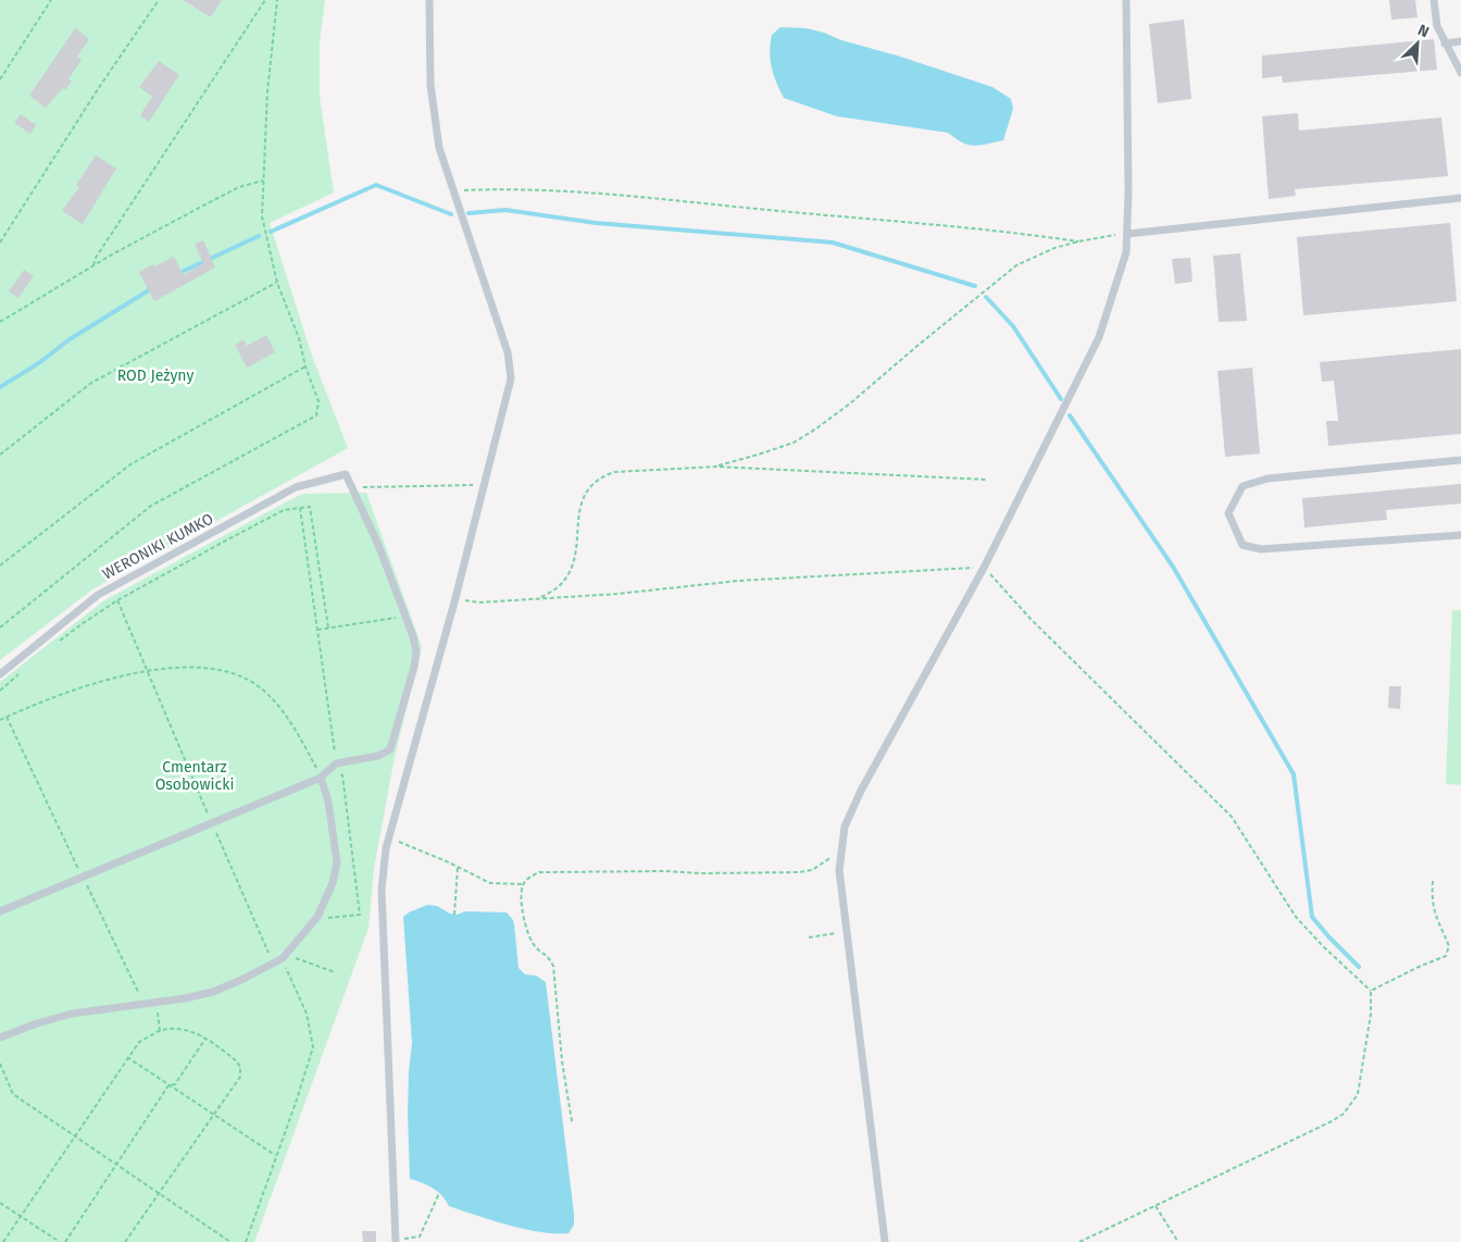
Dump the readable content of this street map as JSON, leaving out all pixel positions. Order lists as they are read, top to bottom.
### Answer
{
  "streets": {
    "lane": ["WERONIKI KUMKO"]
  },
  "parks": ["ROD Jeżyny", "Cmentarz Osobowicki"],
  "north": "top right"
}
